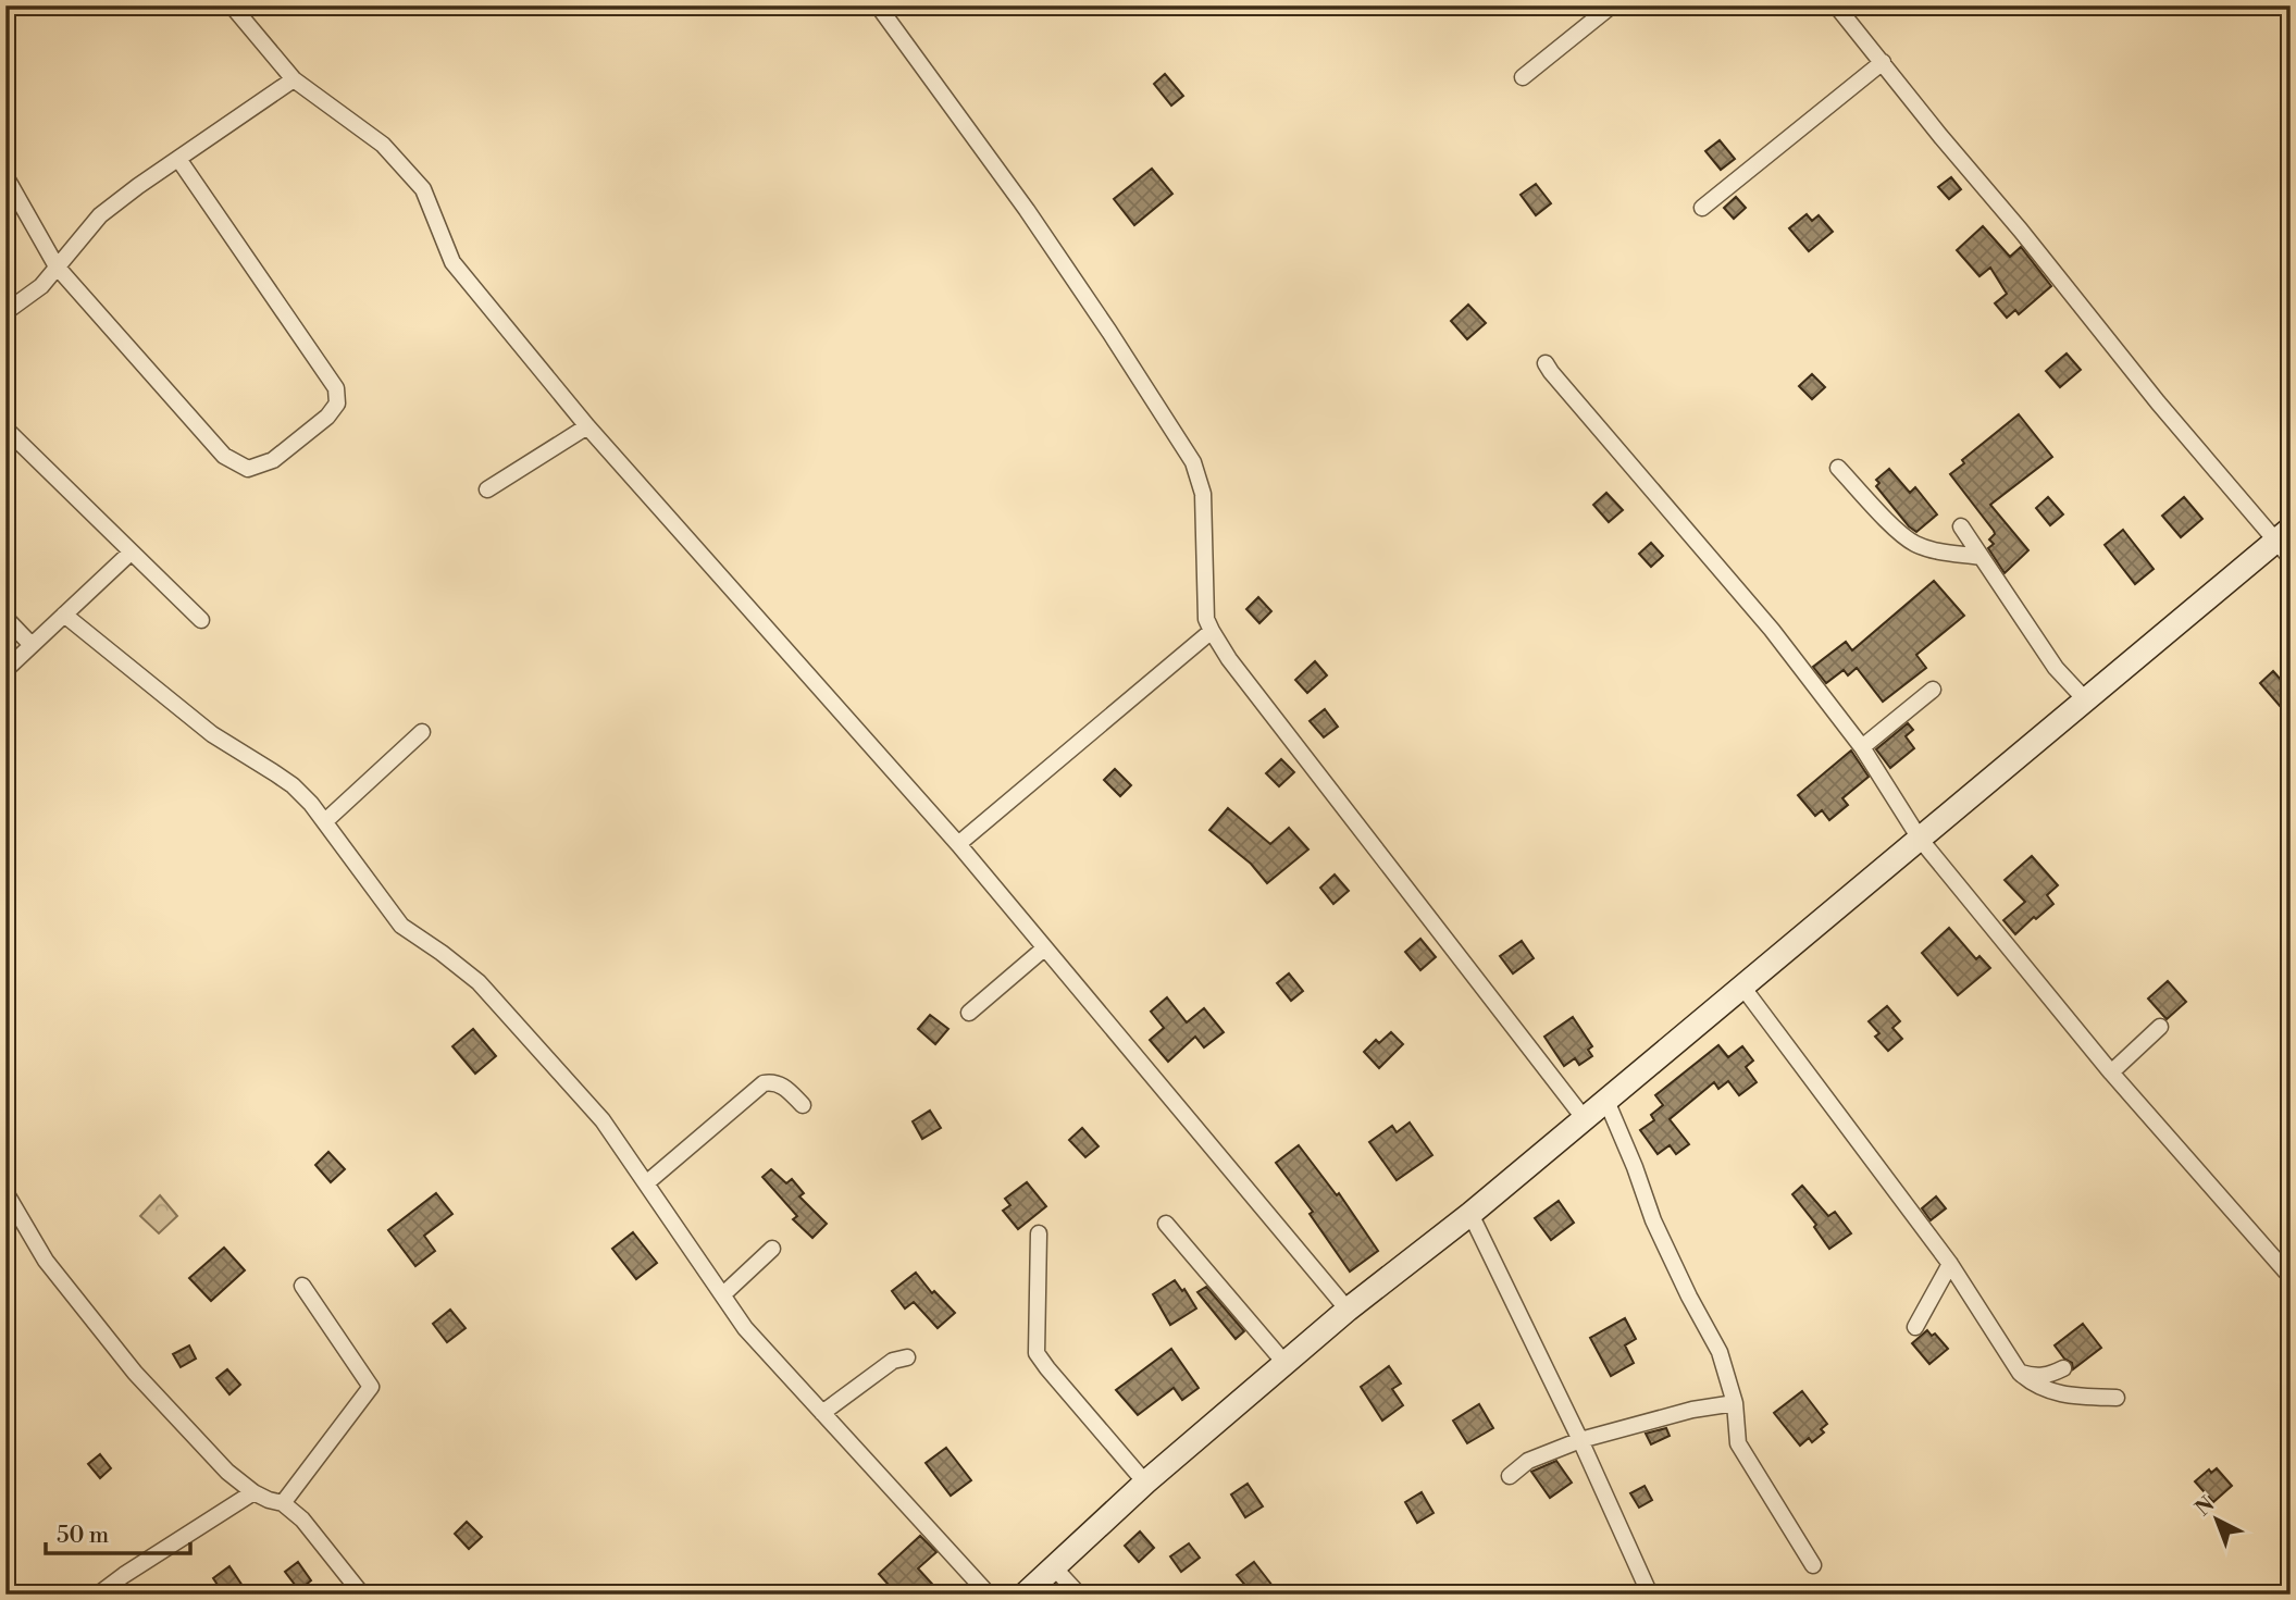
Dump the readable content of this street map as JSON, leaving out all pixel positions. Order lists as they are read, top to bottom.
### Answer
{
  "scale_bar": "50 m",
  "north": "top left"
}
